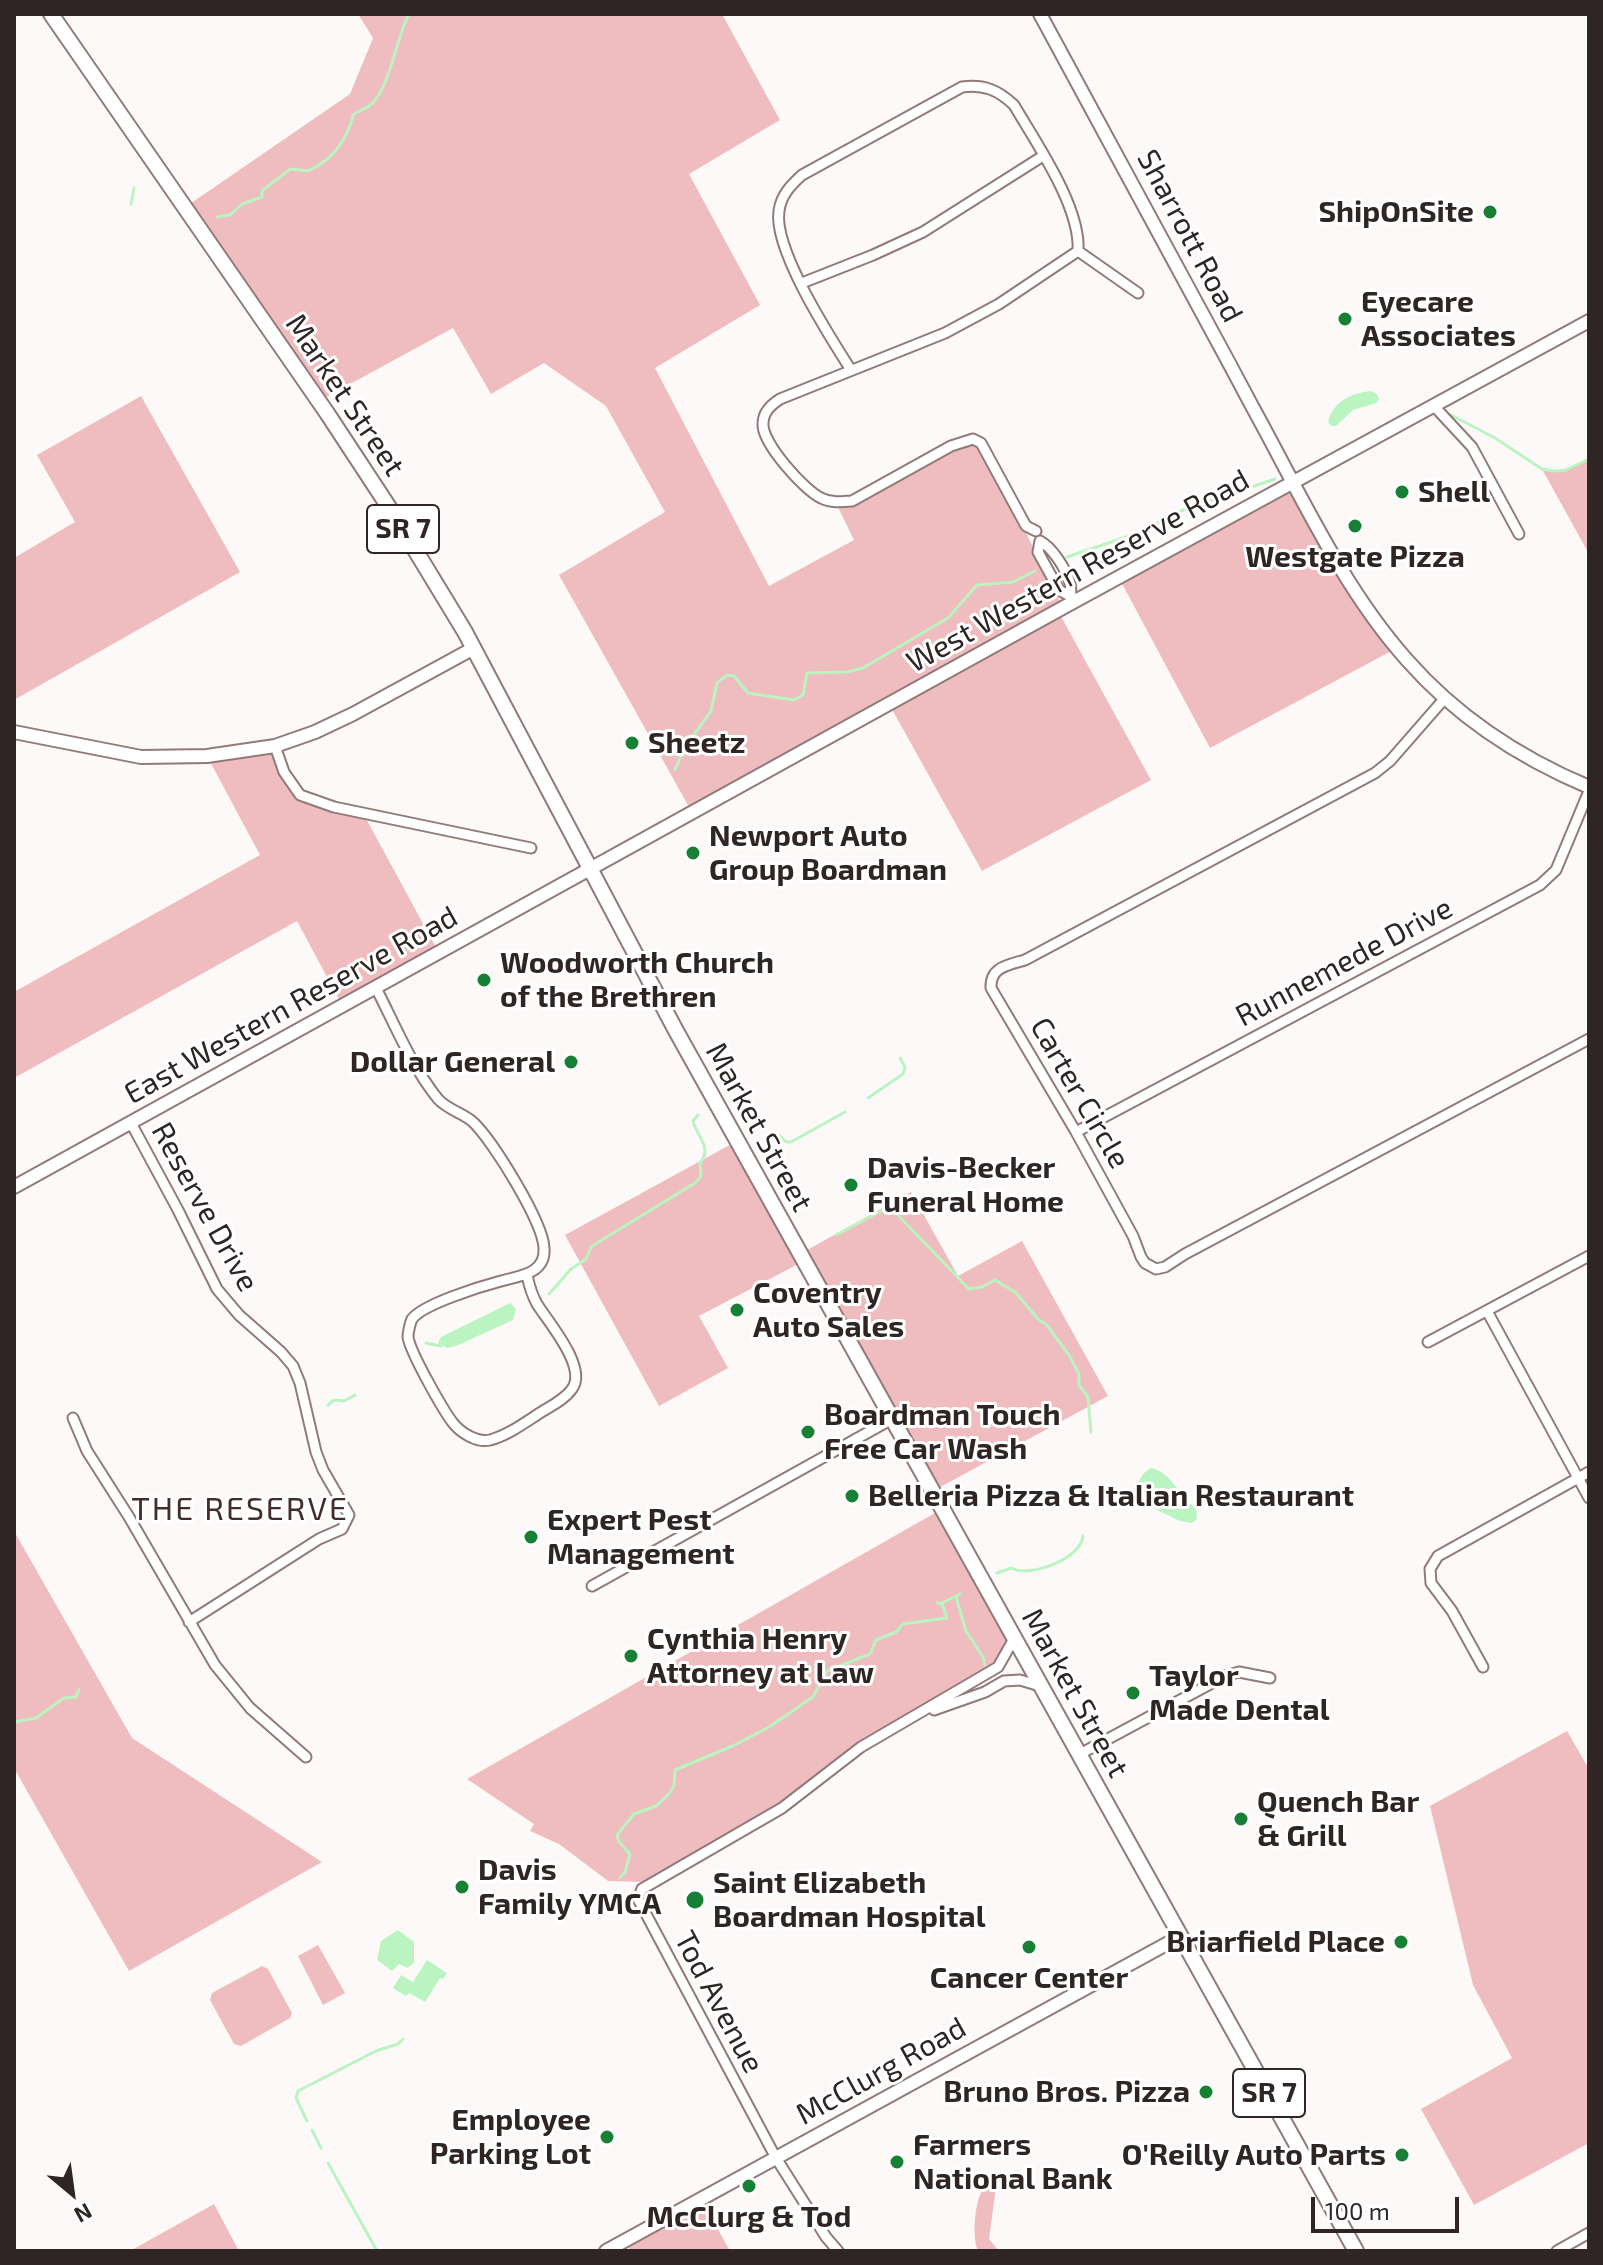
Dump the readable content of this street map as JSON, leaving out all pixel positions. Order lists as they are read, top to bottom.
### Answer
{
  "streets": {
    "main road": [
      "Sharrott Road",
      "Market Street",
      "SR 7",
      "West Western Reserve Road",
      "East Western Reserve Road",
      "McClurg Road"
    ],
    "street": [
      "Runnemede Drive",
      "Carter Circle",
      "Reserve Drive",
      "Tod Avenue"
    ]
  },
  "crossings": [
    ["Sharrott Road", "West Western Reserve Road"],
    ["Sharrott Road", "Runnemede Drive"],
    ["Sharrott Road", "Carter Circle"],
    ["Market Street", "West Western Reserve Road"],
    ["Market Street", "East Western Reserve Road"],
    ["Market Street", "Tod Avenue"],
    ["Market Street", "McClurg Road"],
    ["West Western Reserve Road", "East Western Reserve Road"],
    ["Runnemede Drive", "Carter Circle"],
    ["East Western Reserve Road", "Reserve Drive"],
    ["Tod Avenue", "McClurg Road"]
  ],
  "districts": ["THE RESERVE"],
  "places": [
    "ShipOnSite",
    "Eyecare Associates",
    "Shell",
    "Westgate Pizza",
    "Sheetz",
    "Newport Auto Group Boardman",
    "Woodworth Church of the Brethren",
    "Dollar General",
    "Davis-Becker Funeral Home",
    "Coventry Auto Sales",
    "Boardman Touch Free Car Wash",
    "Belleria Pizza & Italian Restaurant",
    "Expert Pest Management",
    "Cynthia Henry Attorney at Law",
    "Taylor Made Dental",
    "Quench Bar & Grill",
    "Davis Family YMCA",
    "Saint Elizabeth Boardman Hospital",
    "Briarfield Place",
    "Cancer Center",
    "Bruno Bros. Pizza",
    "Employee Parking Lot",
    "O'Reilly Auto Parts",
    "Farmers National Bank",
    "McClurg & Tod"
  ],
  "scale_bar": "100 m",
  "north": "bottom right"
}
